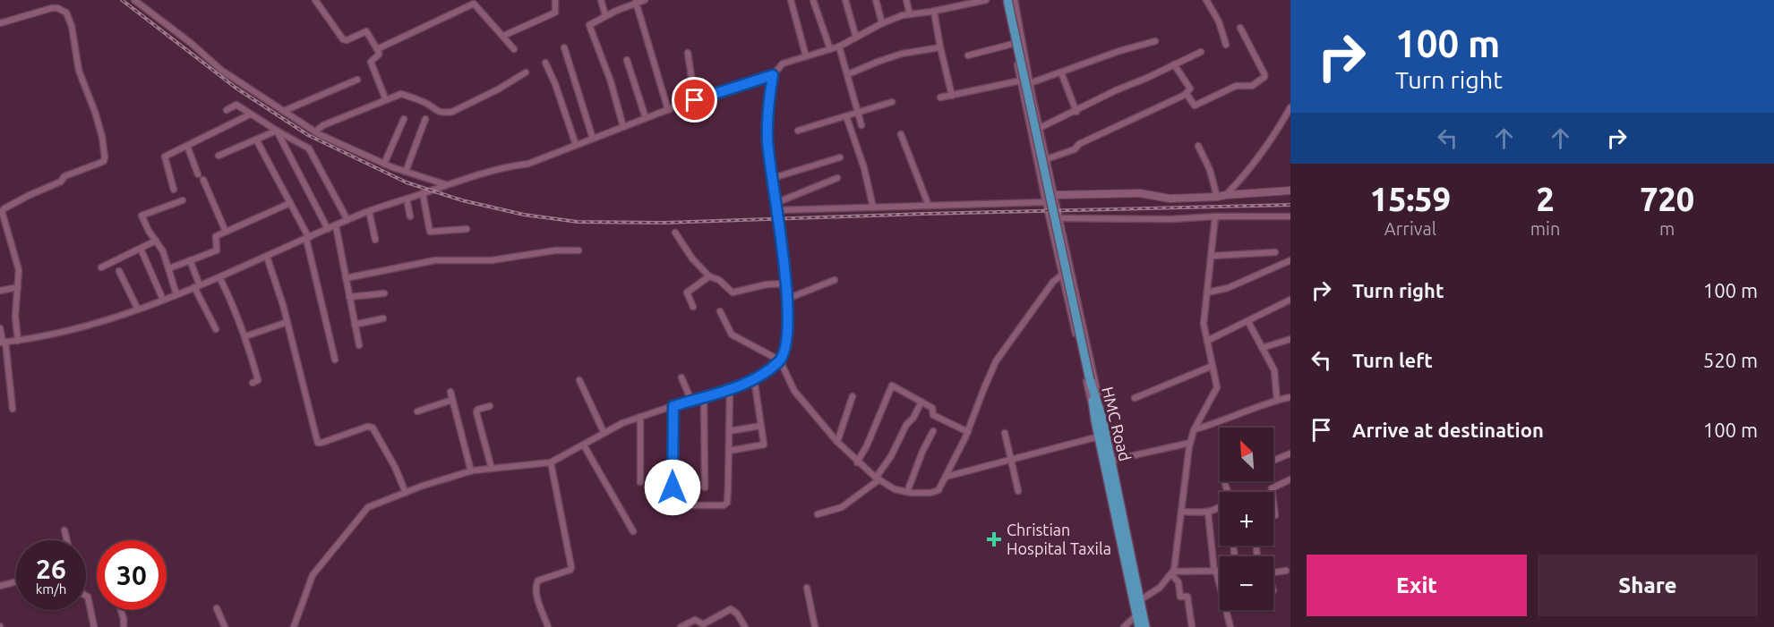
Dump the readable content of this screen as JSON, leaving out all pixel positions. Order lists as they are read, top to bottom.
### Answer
{
  "streets": {
    "main road": ["HMC Road"]
  },
  "places": {
    "health": ["Christian Hospital Taxila"]
  },
  "north": "top left",
  "page": {
    "turn": ["100 m", "Turn right"],
    "eta": [
      "15:59",
      "Arrival",
      "2",
      "min",
      "720",
      "m"
    ],
    "list": [
      {
        "name": "Turn right",
        "value": "100 m"
      },
      {
        "name": "Turn left",
        "value": "520 m"
      },
      {
        "name": "Arrive at destination",
        "value": "100 m"
      }
    ],
    "map_buttons": ["+", "−"],
    "speed": "26 km/h",
    "limit": "30",
    "buttons": ["Exit", "Share"]
  }
}
